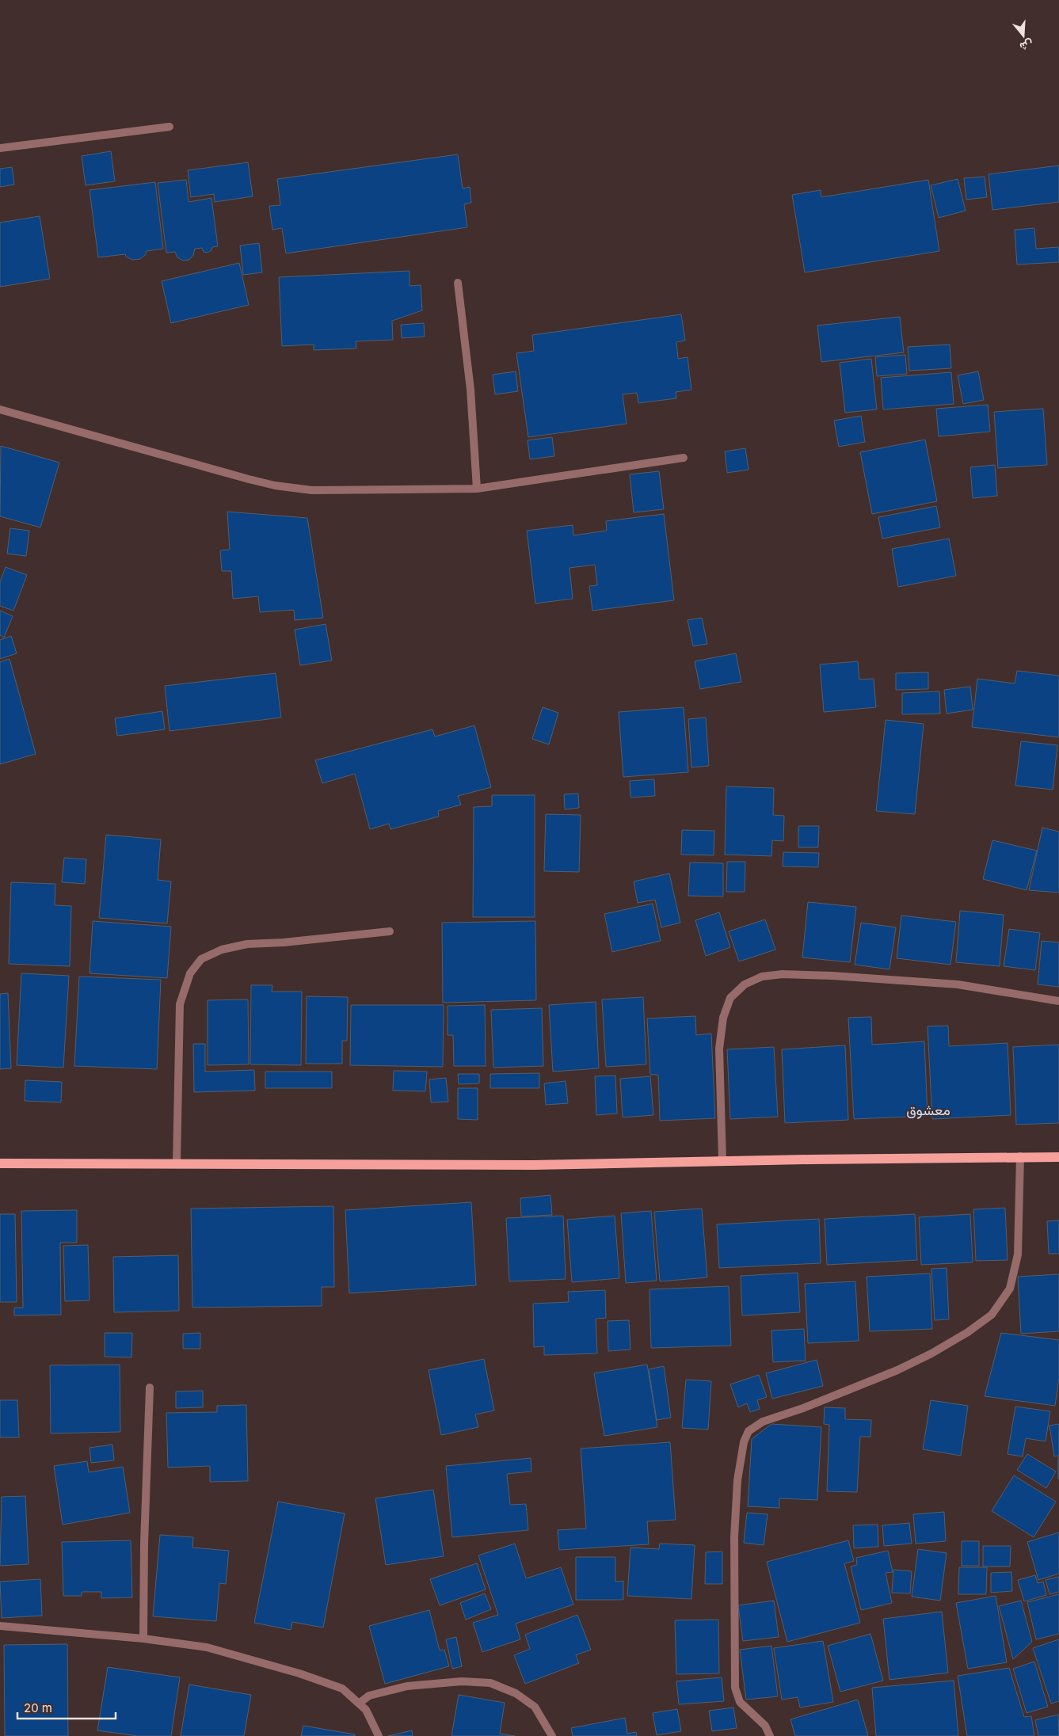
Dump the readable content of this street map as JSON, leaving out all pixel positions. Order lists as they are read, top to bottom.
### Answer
{
  "districts": ["معشوق"],
  "scale_bar": "20 m",
  "north": "bottom"
}
